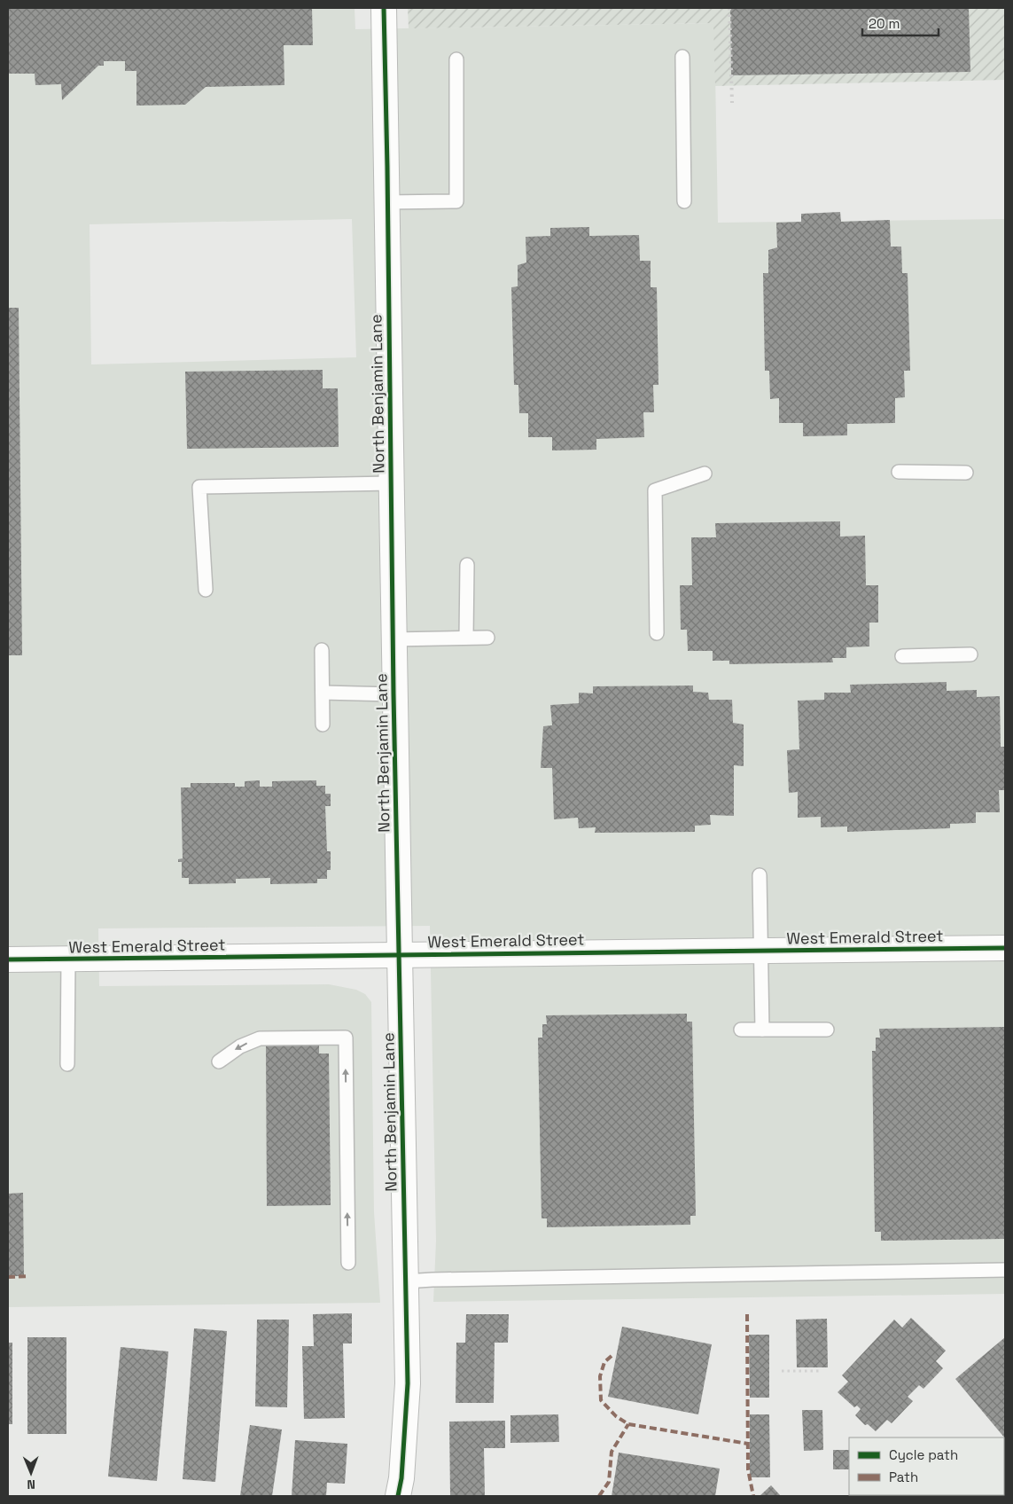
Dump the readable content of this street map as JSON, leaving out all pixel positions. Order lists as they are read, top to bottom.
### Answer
{
  "streets": {
    "street": ["North Benjamin Lane", "West Emerald Street"]
  },
  "crossings": [
    ["North Benjamin Lane", "West Emerald Street"]
  ],
  "legend": ["Cycle path", "Path"],
  "scale_bar": "20 m",
  "north": "bottom"
}
